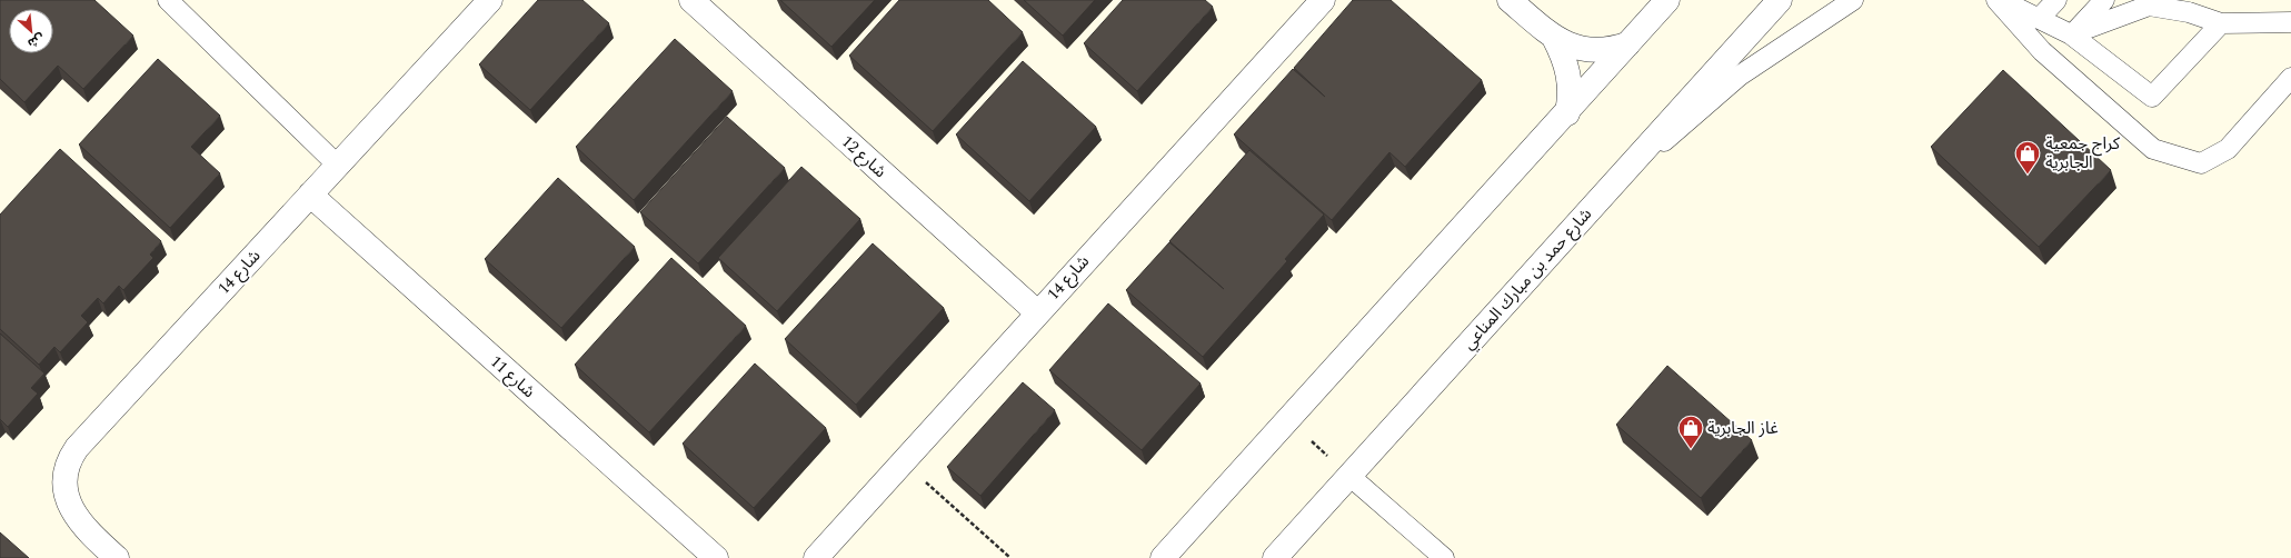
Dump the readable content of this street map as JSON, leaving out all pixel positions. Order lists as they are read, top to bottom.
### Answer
{
  "streets": {
    "street": [
      "شارع 12",
      "شارع 14",
      "شارع حمد بن مبارك المناعي",
      "شارع 11"
    ]
  },
  "crossings": [
    ["شارع 12", "شارع 14"],
    ["شارع 14", "شارع 11"]
  ],
  "places": {
    "shop": ["كراج جمعية الجابرية", "غاز الجابرية"]
  },
  "north": "bottom right"
}
